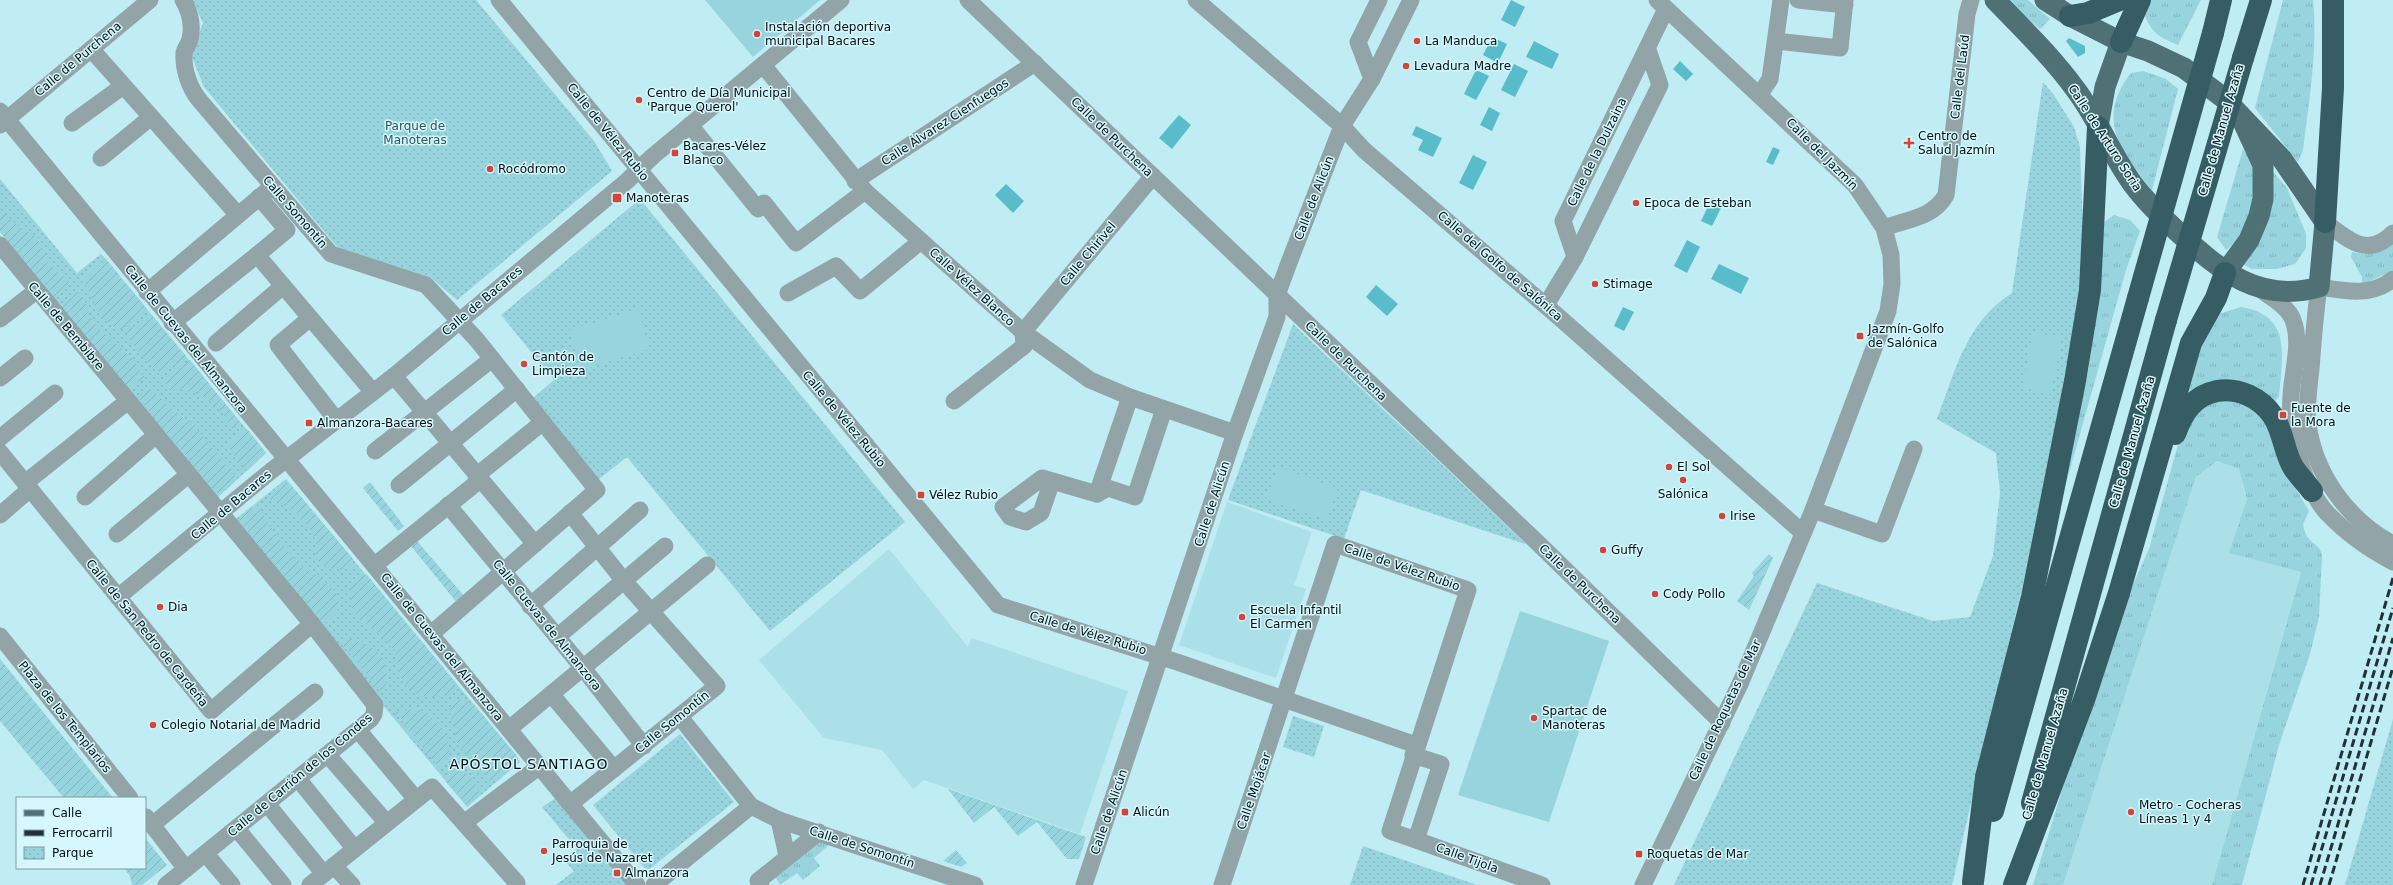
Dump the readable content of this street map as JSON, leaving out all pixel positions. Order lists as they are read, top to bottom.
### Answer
{
  "streets": {
    "highway": ["Calle de Manuel Azaña"],
    "main road": ["Calle de Arturo Soria"],
    "street": [
      "Calle de Purchena",
      "Calle del Laúd",
      "Calle Álvarez Cienfuegos",
      "Calle de Vélez Rubio",
      "Calle de la Dulzaina",
      "Calle del Jazmín",
      "Calle de Alicún",
      "Calle Somontín",
      "Calle Chirivel",
      "Calle del Golfo de Salónica",
      "Calle Vélez Blanco",
      "Calle de Bacares",
      "Calle de Bembibre",
      "Calle de Cuevas del Almanzora",
      "Calle Cuevas de Almanzora",
      "Calle de San Pedro de Cardeña",
      "Calle de Roquetas de Mar",
      "Plaza de los Templarios",
      "Calle de Carrión de los Condes",
      "Calle Mojácar",
      "Calle de Somontín",
      "Calle Tijola"
    ]
  },
  "crossings": [
    ["Calle de Purchena", "Calle Álvarez Cienfuegos"],
    ["Calle de Purchena", "Calle de Alicún"],
    ["Calle de Purchena", "Calle Chirivel"],
    ["Calle de Purchena", "Calle de Cuevas del Almanzora"],
    ["Calle de Purchena", "Calle de Roquetas de Mar"],
    ["Calle del Laúd", "Calle de Arturo Soria"],
    ["Calle del Laúd", "Calle del Jazmín"],
    ["Calle Álvarez Cienfuegos", "Calle Vélez Blanco"],
    ["Calle de Vélez Rubio", "Calle de Alicún"],
    ["Calle de Vélez Rubio", "Calle de Bacares"],
    ["Calle de Vélez Rubio", "Calle Mojácar"],
    ["Calle de Vélez Rubio", "Calle Tijola"],
    ["Calle de la Dulzaina", "Calle del Jazmín"],
    ["Calle del Jazmín", "Calle del Golfo de Salónica"],
    ["Calle del Jazmín", "Calle de Roquetas de Mar"],
    ["Calle de Alicún", "Calle del Golfo de Salónica"],
    ["Calle de Alicún", "Calle Vélez Blanco"],
    ["Calle Somontín", "Calle de Bacares"],
    ["Calle Somontín", "Calle de Cuevas del Almanzora"],
    ["Calle Somontín", "Calle Cuevas de Almanzora"],
    ["Calle Somontín", "Calle de Somontín"],
    ["Calle Chirivel", "Calle Vélez Blanco"],
    ["Calle del Golfo de Salónica", "Calle de Roquetas de Mar"],
    ["Calle Vélez Blanco", "Calle de Bacares"],
    ["Calle de Bacares", "Calle de Bembibre"],
    ["Calle de Bacares", "Calle de Cuevas del Almanzora"],
    ["Calle de Bacares", "Calle de San Pedro de Cardeña"],
    ["Calle de Bembibre", "Calle de San Pedro de Cardeña"],
    ["Calle de Bembibre", "Calle de Carrión de los Condes"],
    ["Calle de Cuevas del Almanzora", "Calle Cuevas de Almanzora"],
    ["Calle de San Pedro de Cardeña", "Calle de Carrión de los Condes"]
  ],
  "districts": ["APÓSTOL SANTIAGO"],
  "parks": ["Parque de Manoteras"],
  "places": {
    "other": [
      "Instalación deportiva municipal Bacares",
      "La Manduca",
      "Levadura Madre",
      "Centro de Día Municipal 'Parque Querol'",
      "Rocódromo",
      "Epoca de Esteban",
      "Stimage",
      "Cantón de Limpieza",
      "El Sol",
      "Salónica",
      "Irise",
      "Guffy",
      "Cody Pollo",
      "Dia",
      "Escuela Infantil El Carmen",
      "Spartac de Manoteras",
      "Colegio Notarial de Madrid",
      "Metro - Cocheras Líneas 1 y 4",
      "Parroquia de Jesús de Nazaret"
    ],
    "health": ["Centro de Salud Jazmín"],
    "transit": [
      "Bacares-Vélez Blanco",
      "Manoteras",
      "Jazmín-Golfo de Salónica",
      "Fuente de la Mora",
      "Almanzora-Bacares",
      "Vélez Rubio",
      "Alicún",
      "Roquetas de Mar",
      "Almanzora"
    ]
  },
  "legend": ["Calle", "Ferrocarril", "Parque"]
}
